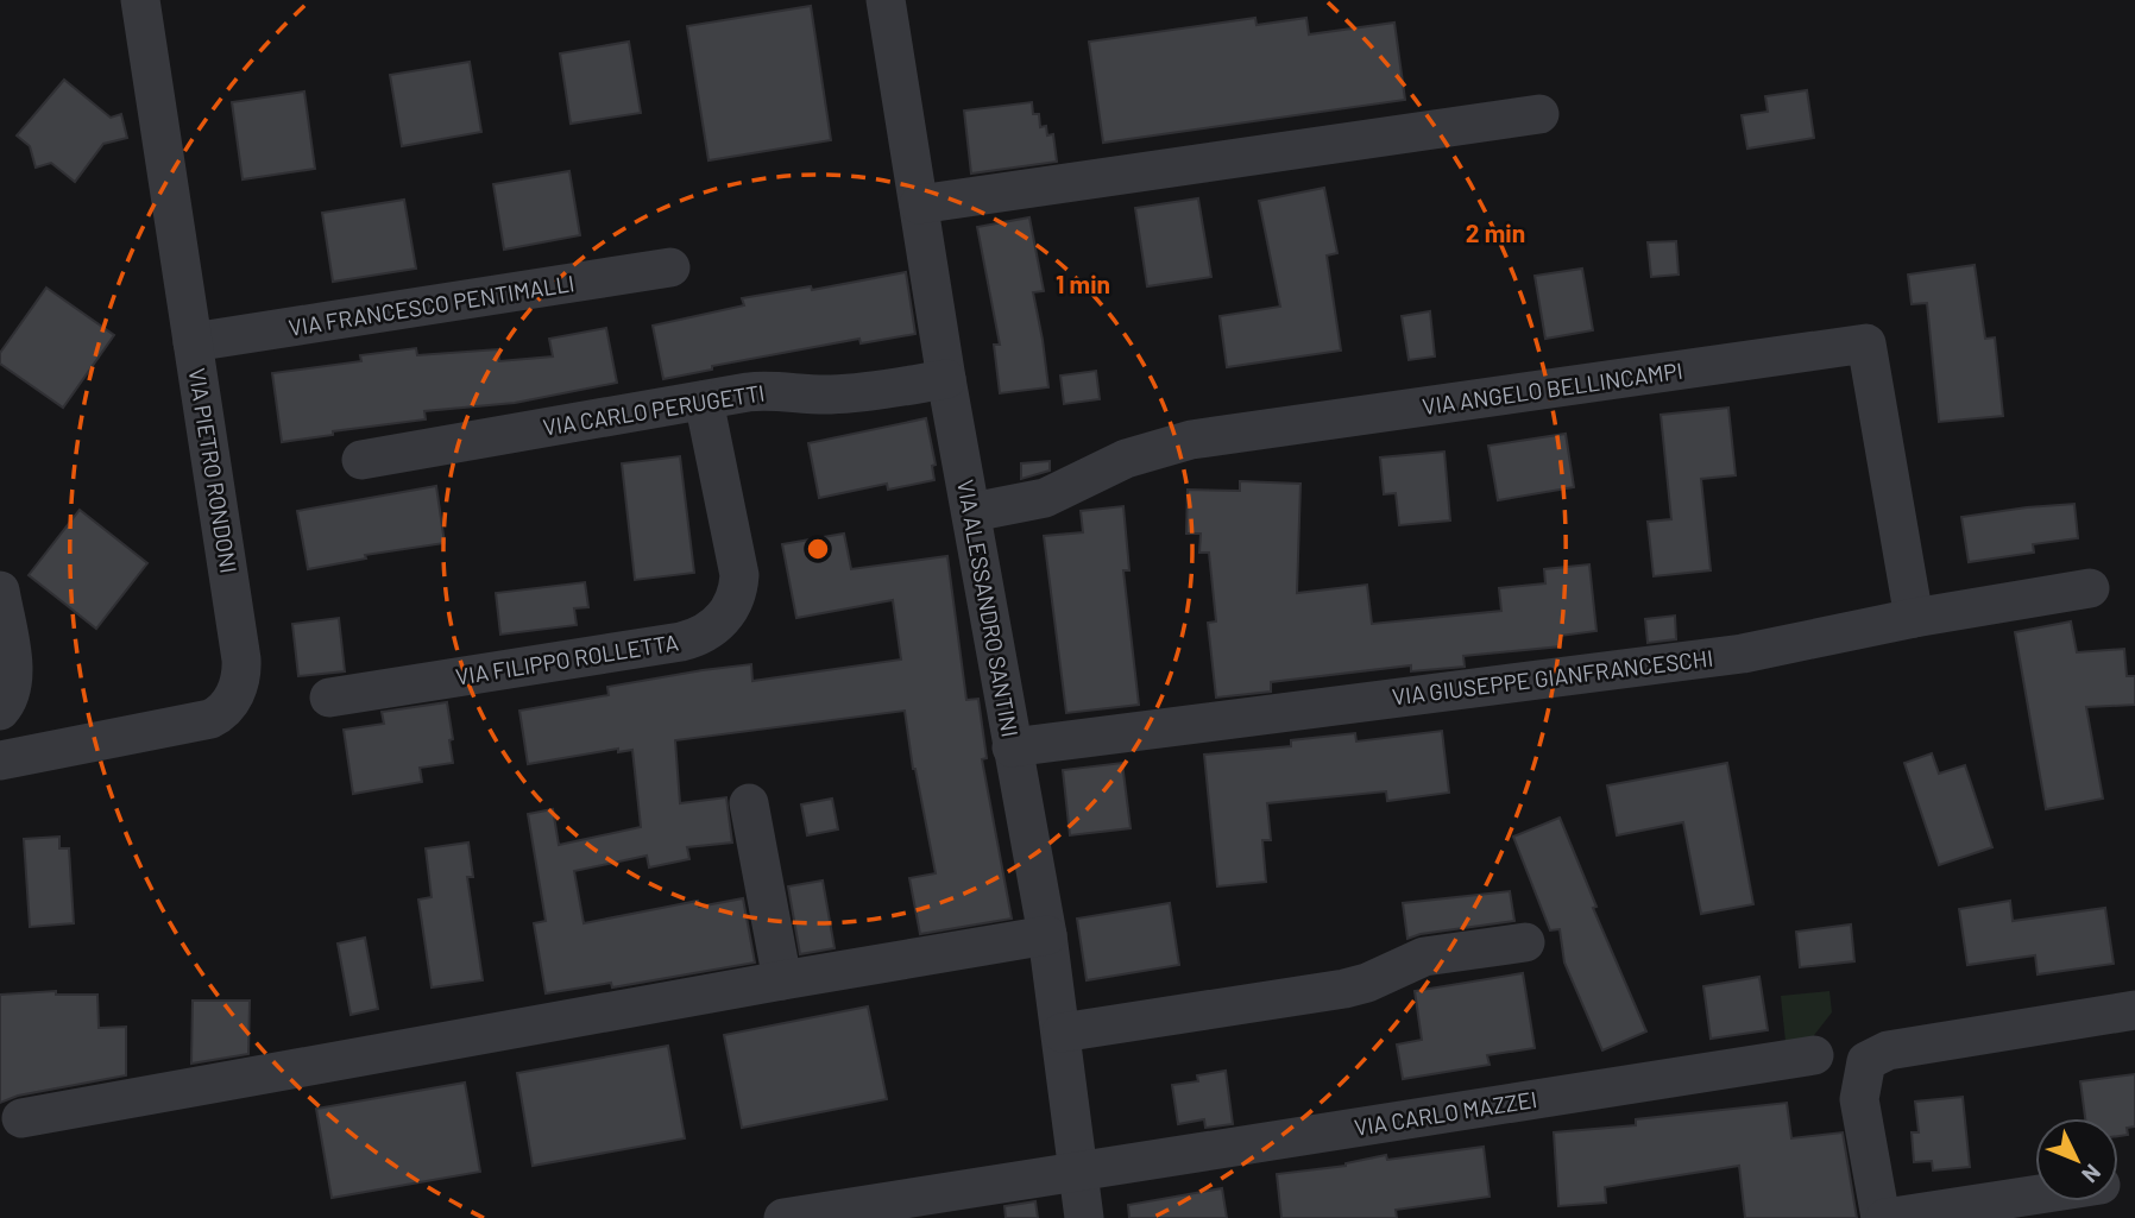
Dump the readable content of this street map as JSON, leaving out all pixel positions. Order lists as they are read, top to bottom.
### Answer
{
  "streets": {
    "street": [
      "VIA FRANCESCO PENTIMALLI",
      "VIA ANGELO BELLINCAMPI",
      "VIA CARLO PERUGETTI",
      "VIA PIETRO RONDONI",
      "VIA ALESSANDRO SANTINI",
      "VIA FILIPPO ROLLETTA",
      "VIA GIUSEPPE GIANFRANCESCHI",
      "VIA CARLO MAZZEI"
    ]
  },
  "crossings": [
    ["VIA FRANCESCO PENTIMALLI", "VIA PIETRO RONDONI"],
    ["VIA ANGELO BELLINCAMPI", "VIA ALESSANDRO SANTINI"],
    ["VIA ANGELO BELLINCAMPI", "VIA GIUSEPPE GIANFRANCESCHI"],
    ["VIA CARLO PERUGETTI", "VIA ALESSANDRO SANTINI"],
    ["VIA CARLO PERUGETTI", "VIA FILIPPO ROLLETTA"],
    ["VIA ALESSANDRO SANTINI", "VIA GIUSEPPE GIANFRANCESCHI"],
    ["VIA ALESSANDRO SANTINI", "VIA CARLO MAZZEI"]
  ],
  "north": "bottom right",
  "rings": ["2 min", "1 min"]
}
